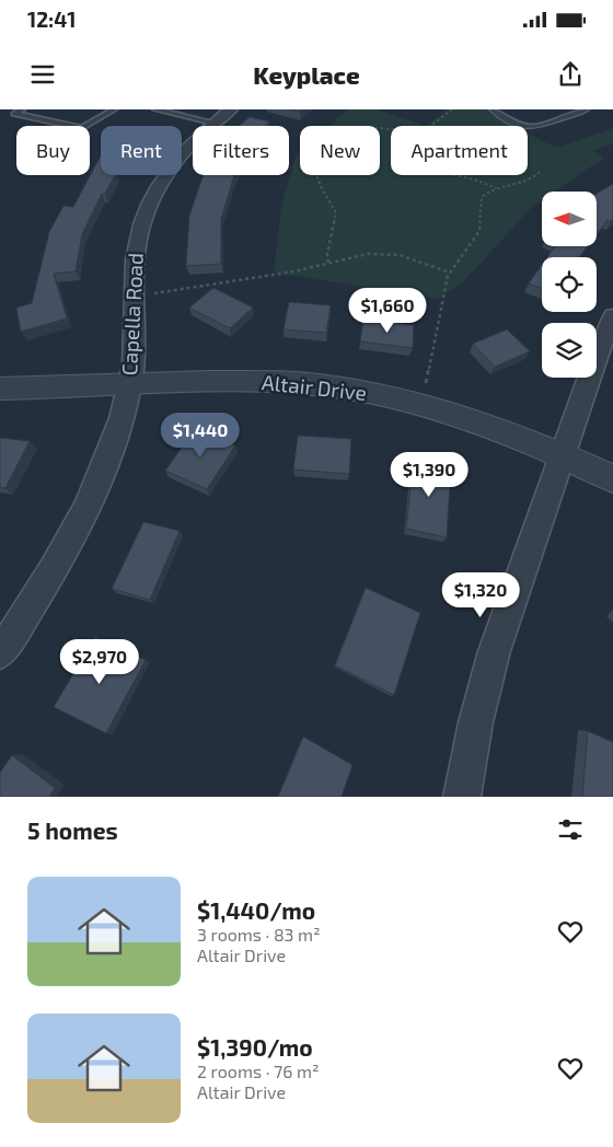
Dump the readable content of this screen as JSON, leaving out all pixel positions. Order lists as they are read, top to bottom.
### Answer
{
  "streets": {
    "street": ["Capella Road", "Altair Drive"]
  },
  "crossings": [
    ["Capella Road", "Altair Drive"]
  ],
  "north": "left",
  "page": {
    "status": "12:41",
    "header": "Keyplace",
    "chip": [
      "Buy",
      "Rent",
      "Filters",
      "New",
      "Apartment"
    ],
    "price": [
      "$1,660",
      "$1,440",
      "$1,390",
      "$1,320",
      "$2,970"
    ],
    "heading": "5 homes",
    "list": [
      {
        "name": "$1,440/mo",
        "note": "3 rooms · 83 m² · Altair Drive"
      },
      {
        "name": "$1,390/mo",
        "note": "2 rooms · 76 m² · Altair Drive"
      }
    ]
  }
}
